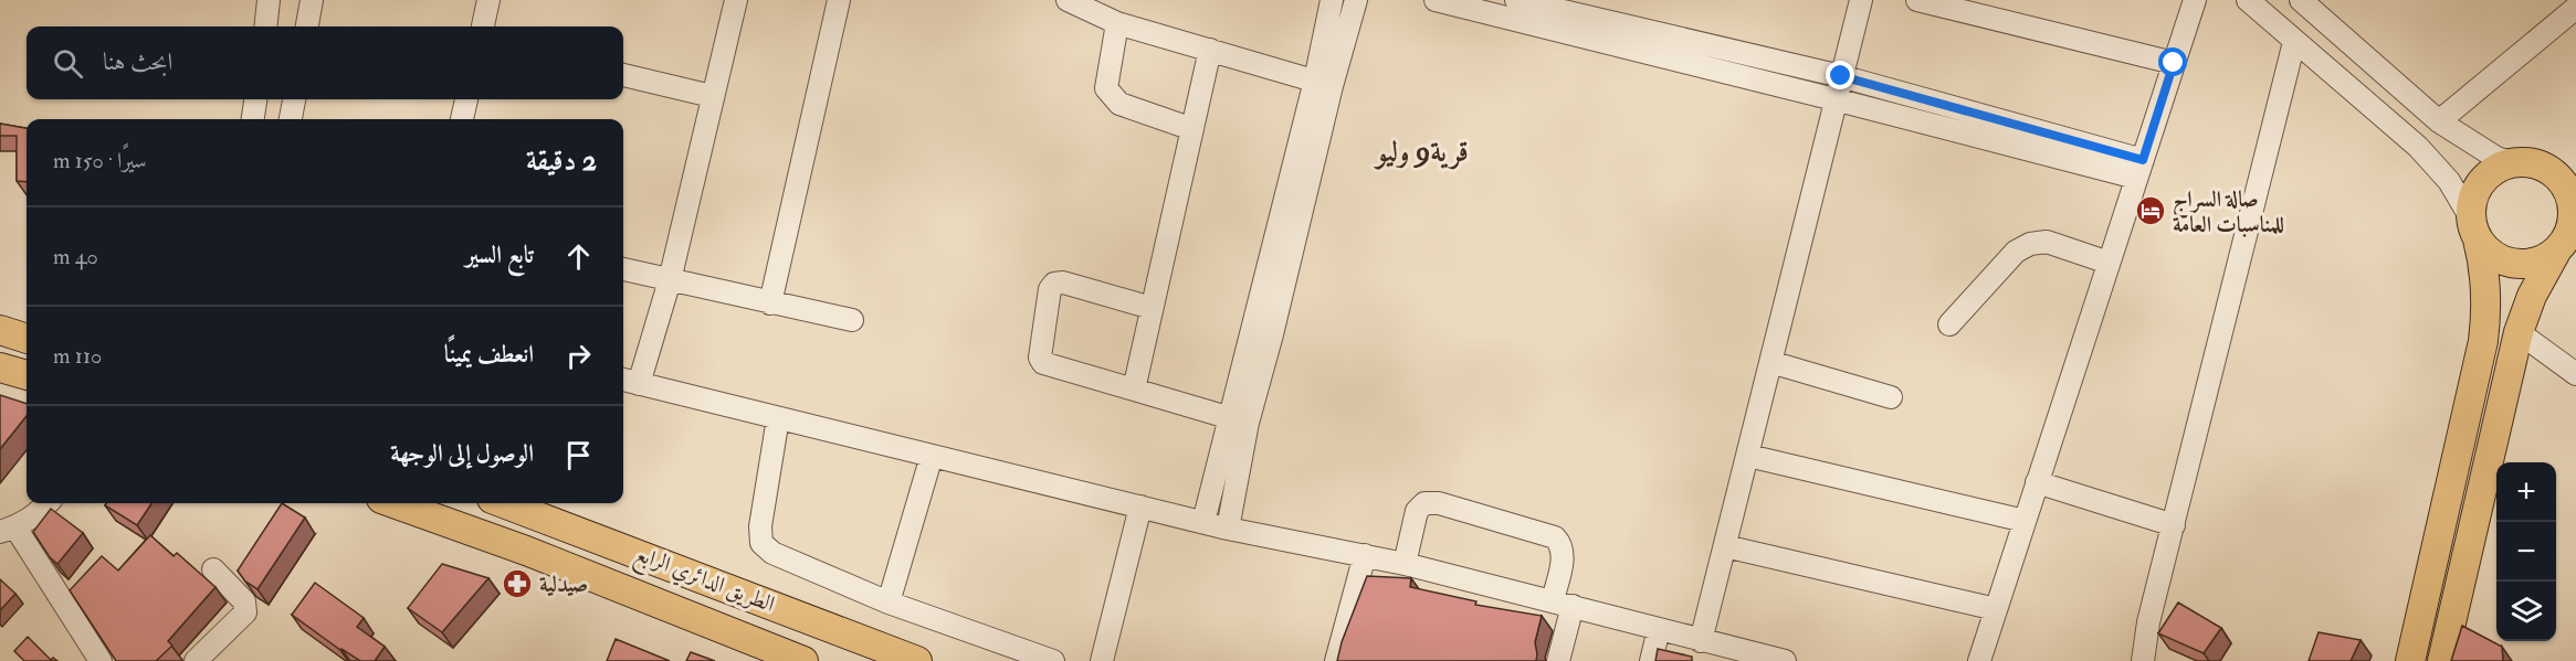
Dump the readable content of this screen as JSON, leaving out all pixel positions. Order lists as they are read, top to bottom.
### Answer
{
  "streets": {
    "main road": ["الطريق الدائري الرابع"]
  },
  "districts": ["قرية9 وليو"],
  "places": {
    "hotel": ["صالة السراج للمناسبات العامة"],
    "pharmacy": ["صيدلية"]
  },
  "page": {
    "search": "ابحث هنا",
    "heading": ["2 دقيقة", "سيرًا · 150 m"],
    "list": [
      ["تابع السير", "40 m"],
      ["انعطف يمينًا", "110 m"],
      "الوصول إلى الوجهة"
    ],
    "map_buttons": ["+", "−"]
  }
}
